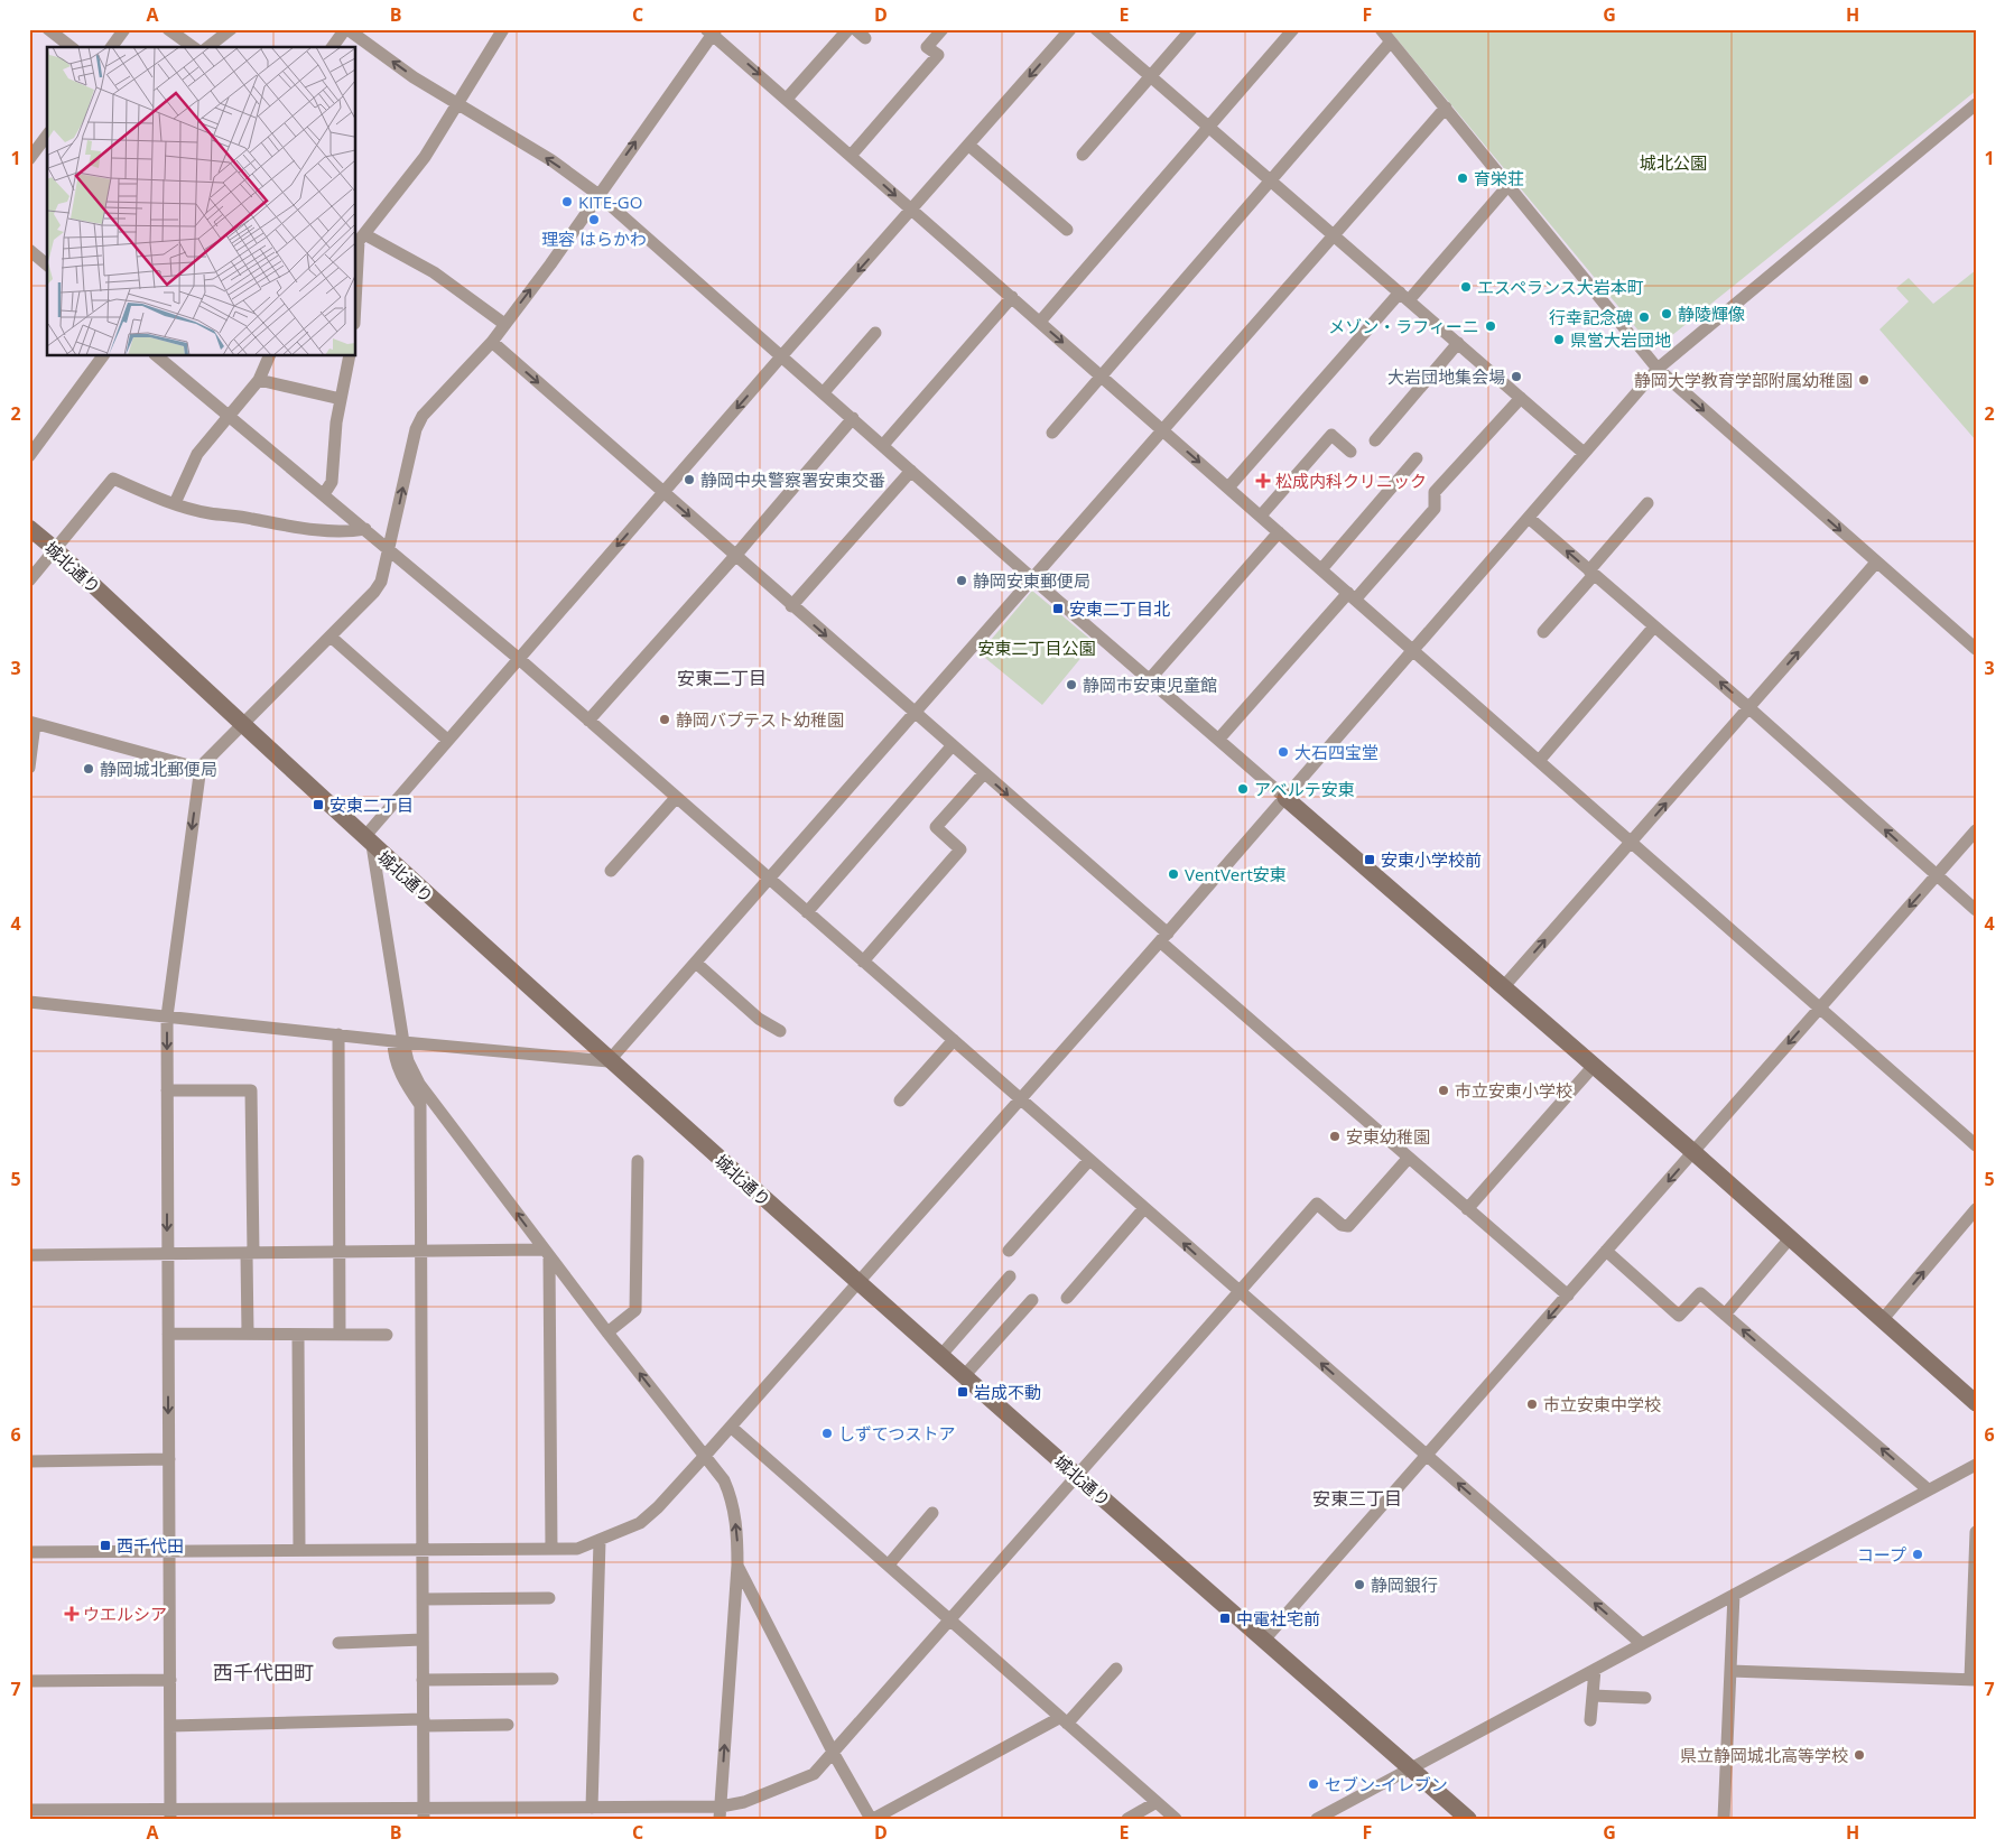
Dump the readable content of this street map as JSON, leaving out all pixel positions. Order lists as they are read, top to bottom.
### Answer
{
  "streets": {
    "street": ["城北通り"]
  },
  "districts": ["安東二丁目", "安東三丁目", "西千代田町"],
  "parks": ["城北公園", "安東二丁目公園"],
  "places": {
    "other": [
      "育栄荘",
      "KITE-GO",
      "理容 はらかわ",
      "エスペランス大岩本町",
      "静陵輝像",
      "行幸記念碑",
      "メゾン・ラフィーニ",
      "県営大岩団地",
      "大岩団地集会場",
      "静岡大学教育学部附属幼稚園",
      "静岡中央警察署安東交番",
      "静岡安東郵便局",
      "静岡市安東児童館",
      "静岡バプテスト幼稚園",
      "大石四宝堂",
      "静岡城北郵便局",
      "アベルテ安東",
      "VentVert安東",
      "市立安東小学校",
      "安東幼稚園",
      "市立安東中学校",
      "しずてつストア",
      "コープ",
      "静岡銀行",
      "県立静岡城北高等学校",
      "セブン-イレブン"
    ],
    "health": ["松成内科クリニック", "ウエルシア"],
    "transit": [
      "安東二丁目北",
      "安東二丁目",
      "安東小学校前",
      "岩成不動",
      "西千代田",
      "中電社宅前"
    ]
  },
  "grid": {
    "columns": [
      "A",
      "B",
      "C",
      "D",
      "E",
      "F",
      "G",
      "H"
    ],
    "rows": [
      "1",
      "2",
      "3",
      "4",
      "5",
      "6",
      "7"
    ]
  }
}
